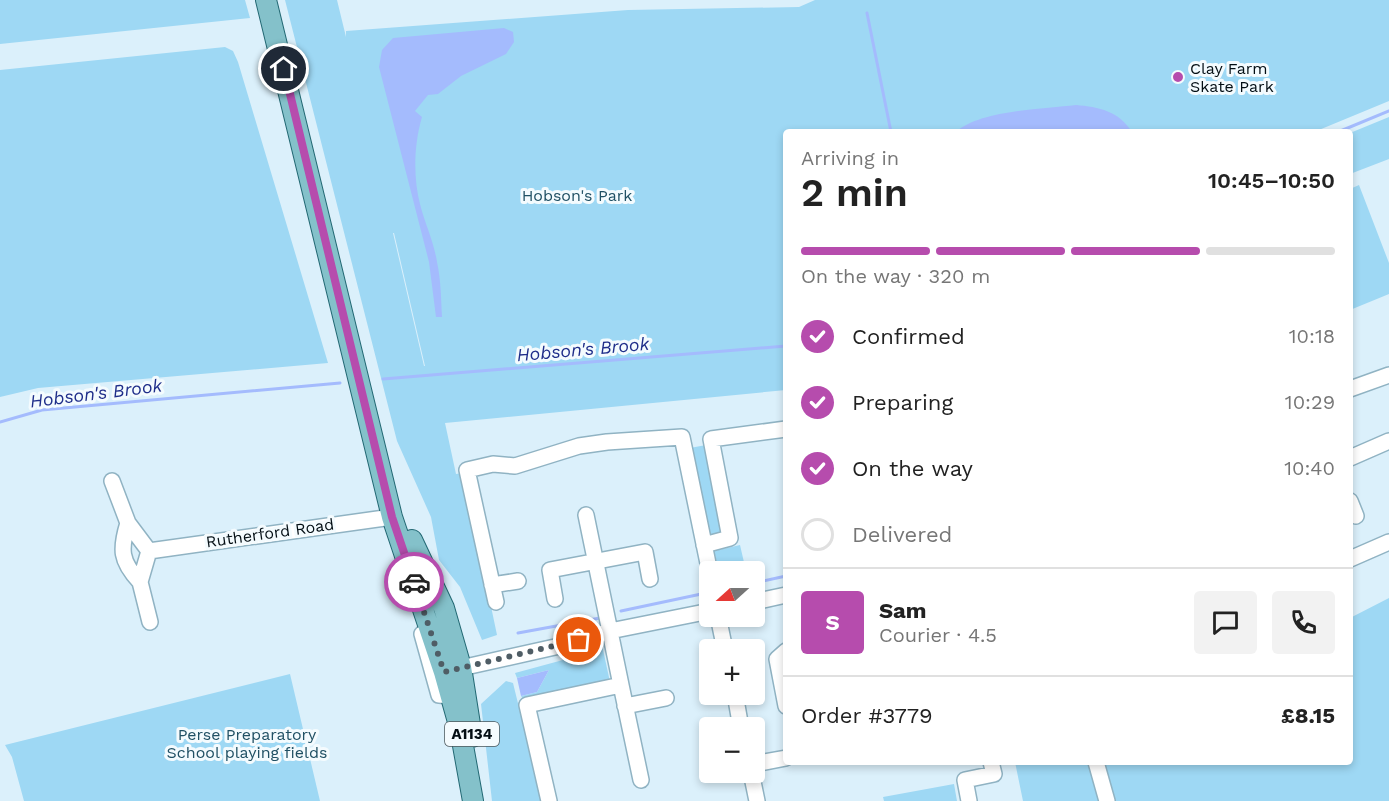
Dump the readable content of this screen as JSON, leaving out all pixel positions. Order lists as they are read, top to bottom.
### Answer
{
  "streets": {
    "main road": ["A1134"],
    "street": ["Rutherford Road"]
  },
  "crossings": [
    ["Rutherford Road", "A1134"]
  ],
  "water": ["Hobson's Brook"],
  "parks": ["Hobson's Park", "Perse Preparatory School playing fields"],
  "places": ["Clay Farm Skate Park"],
  "north": "left",
  "page": {
    "heading": ["2 min", "Arriving in", "10:45–10:50"],
    "panel": [
      "Sam",
      "Courier · 4.5",
      "Order #3779",
      "£8.15"
    ],
    "bar": "On the way · 320 m",
    "list": [
      ["Confirmed", "10:18"],
      ["Preparing", "10:29"],
      ["On the way", "10:40"],
      "Delivered"
    ],
    "map_buttons": ["+", "−"],
    "round": "S"
  }
}
